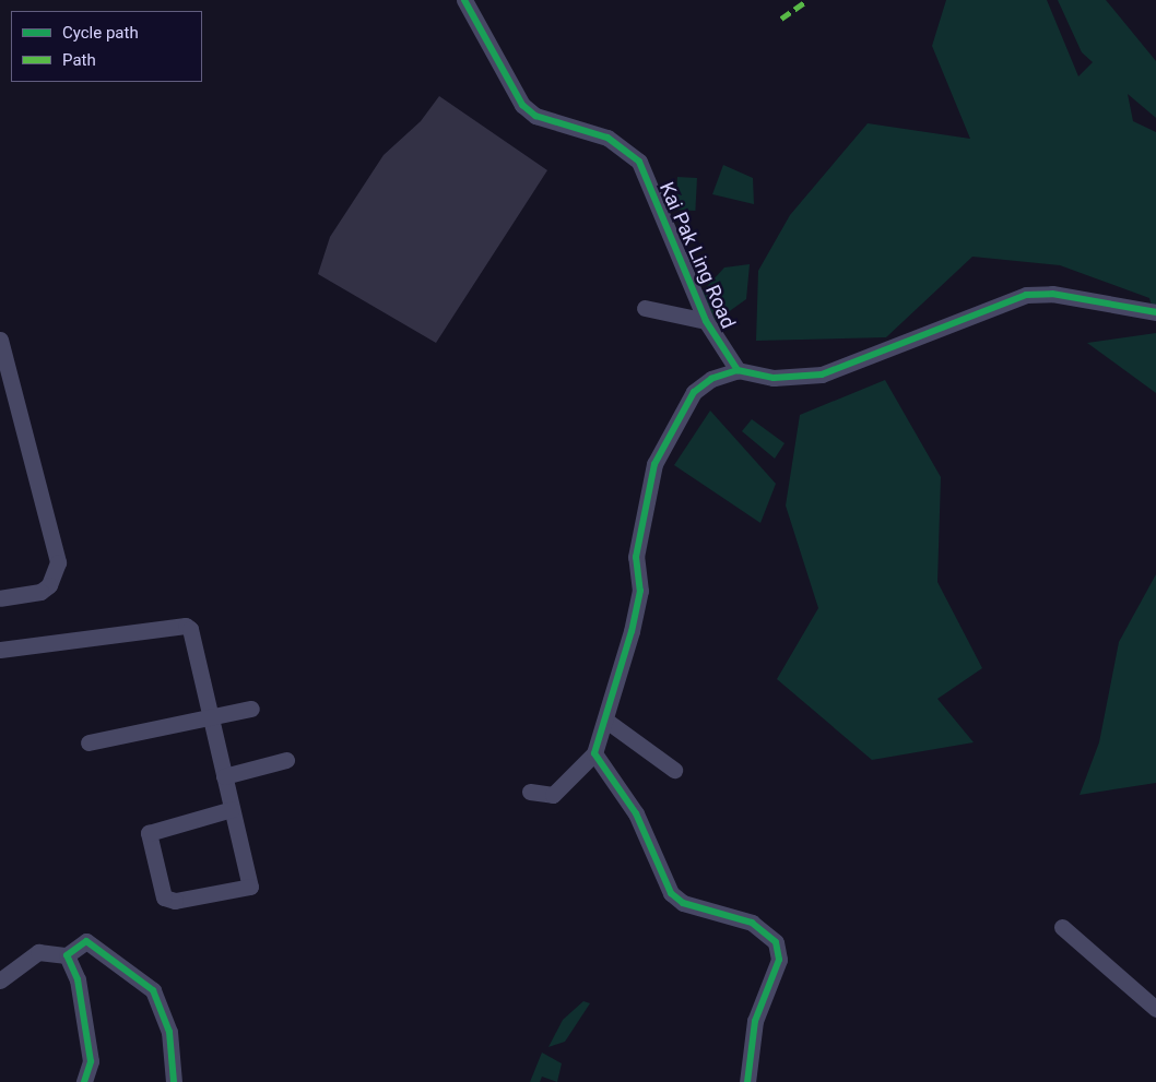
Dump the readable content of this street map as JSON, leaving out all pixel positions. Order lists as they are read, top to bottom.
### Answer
{
  "streets": {
    "street": ["Kai Pak Ling Road"]
  },
  "legend": ["Cycle path", "Path"]
}
